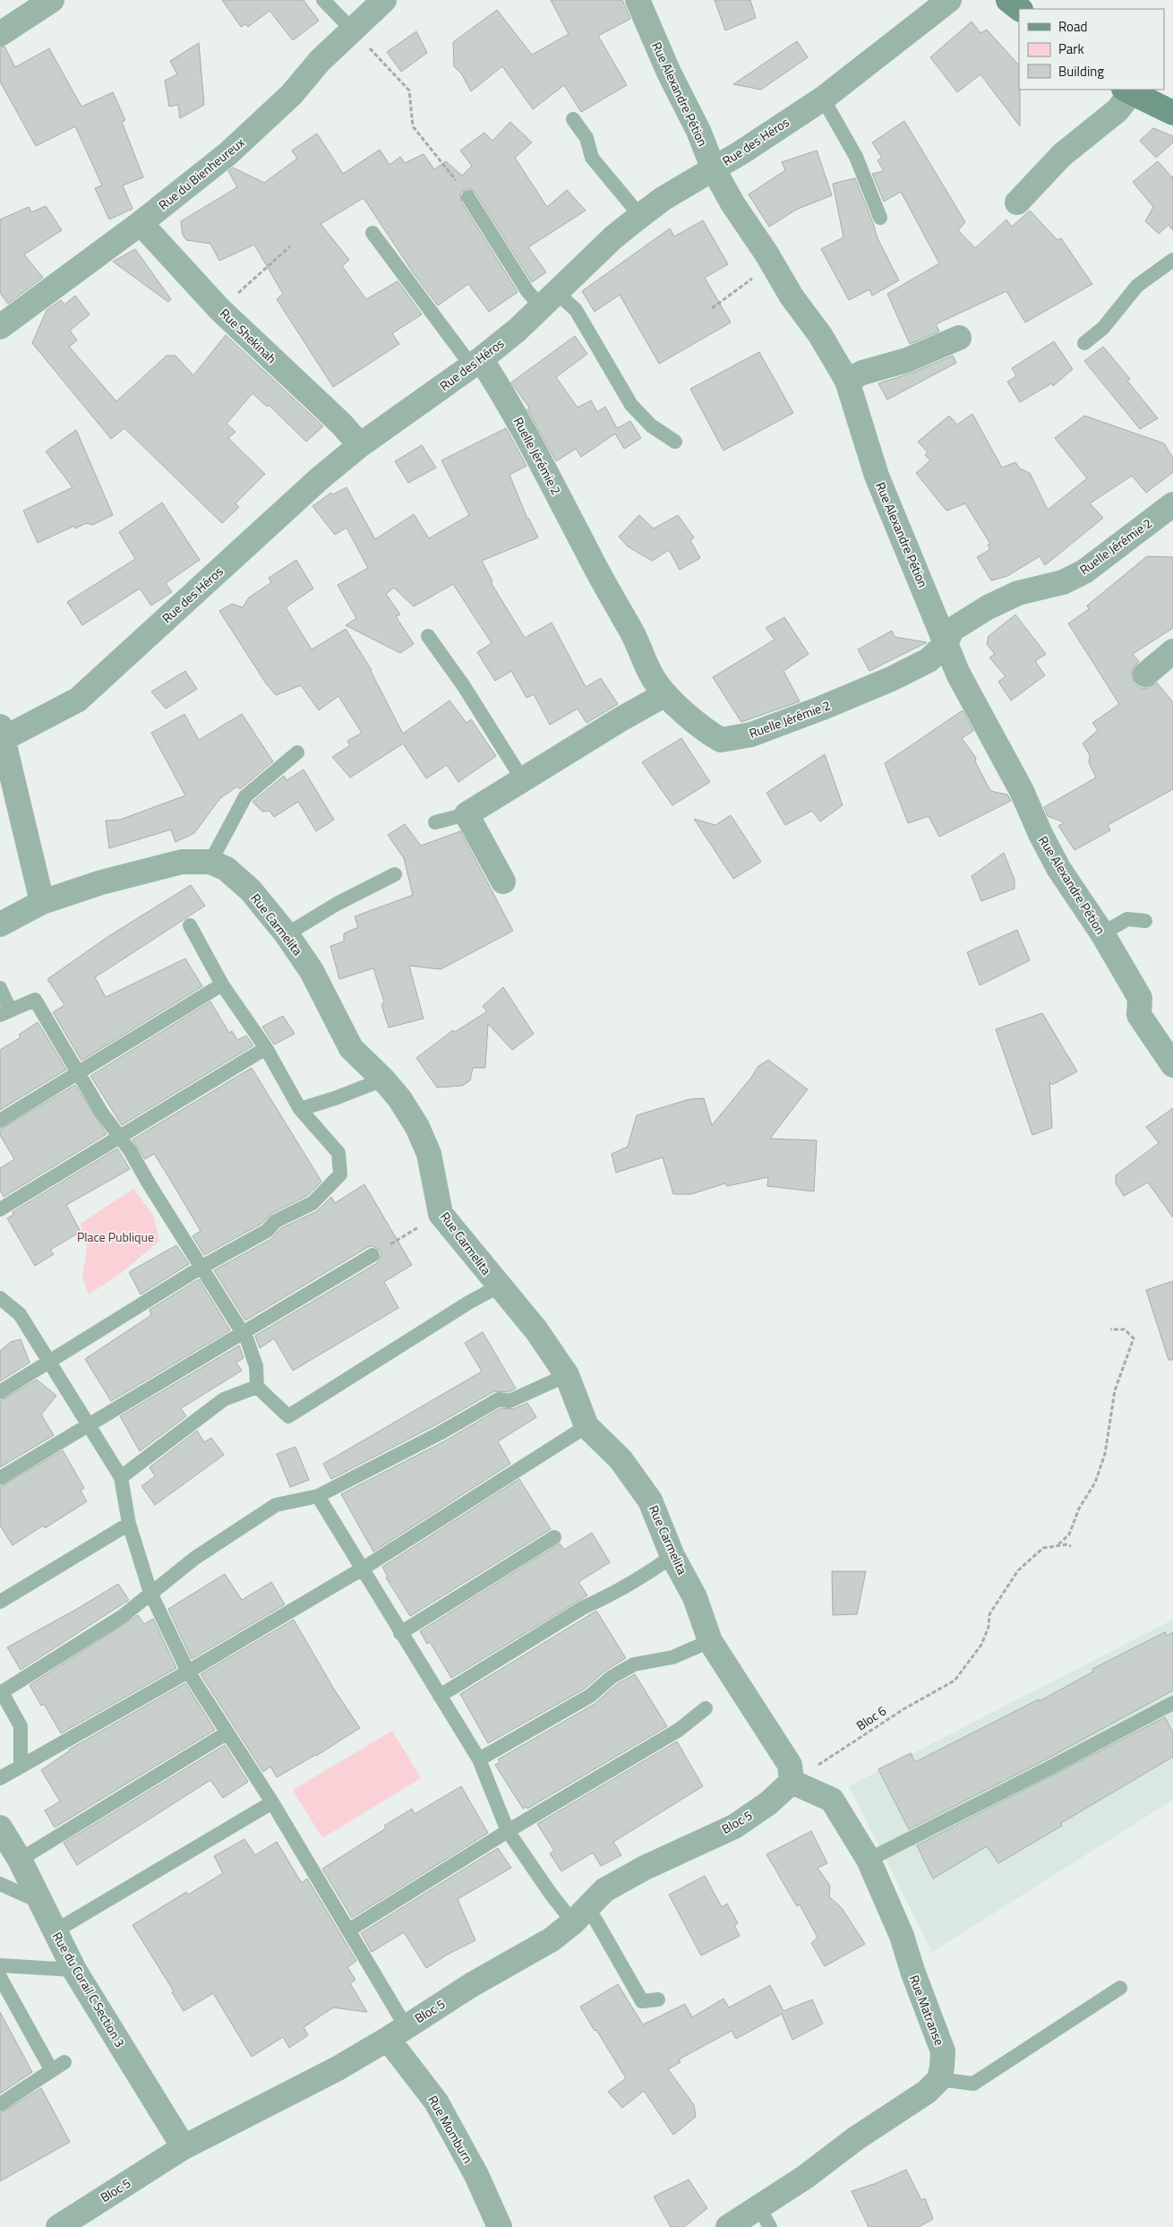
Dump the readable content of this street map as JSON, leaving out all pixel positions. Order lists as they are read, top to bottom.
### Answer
{
  "streets": {
    "street": [
      "Rue Alexandre Pétion",
      "Rue des Héros",
      "Rue du Bienheureux",
      "Rue Shekinah",
      "Ruelle Jérémie 2",
      "Rue Carmelita",
      "Bloc 5",
      "Rue du Corail C Section 3",
      "Rue Matranse",
      "Rue Momburn"
    ],
    "path": ["Bloc 6"]
  },
  "crossings": [
    ["Rue Alexandre Pétion", "Rue des Héros"],
    ["Rue Alexandre Pétion", "Ruelle Jérémie 2"],
    ["Rue des Héros", "Rue Shekinah"],
    ["Rue des Héros", "Ruelle Jérémie 2"],
    ["Rue du Bienheureux", "Rue Shekinah"],
    ["Rue Carmelita", "Bloc 6"],
    ["Rue Carmelita", "Bloc 5"],
    ["Rue Carmelita", "Rue Matranse"],
    ["Bloc 6", "Bloc 5"],
    ["Bloc 6", "Rue Matranse"],
    ["Bloc 5", "Rue du Corail C Section 3"],
    ["Bloc 5", "Rue Matranse"],
    ["Bloc 5", "Rue Momburn"]
  ],
  "parks": ["Place Publique"],
  "legend": ["Road", "Park", "Building"]
}
